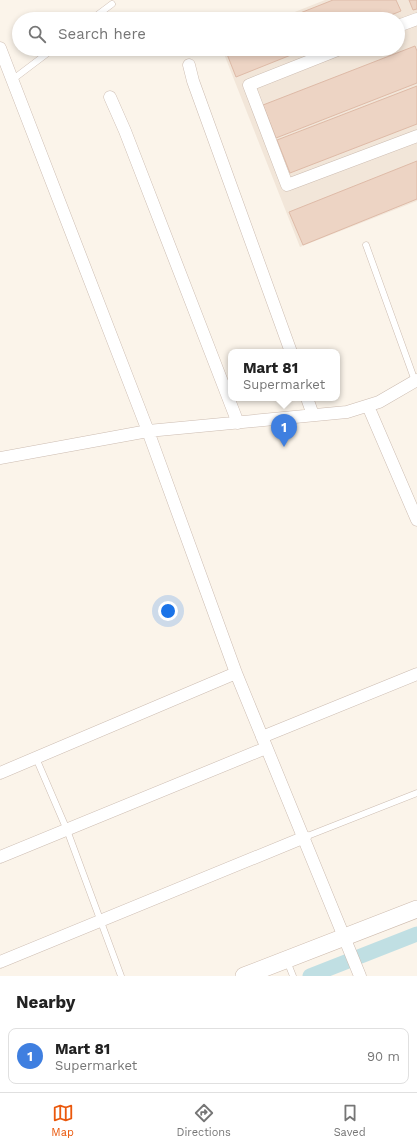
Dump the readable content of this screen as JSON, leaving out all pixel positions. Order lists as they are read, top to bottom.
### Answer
{
  "page": {
    "search": "Search here",
    "popup": ["Mart 81", "Supermarket"],
    "pins": "1",
    "heading": "Nearby",
    "list": [
      {
        "mark": "1",
        "name": "Mart 81",
        "note": "Supermarket",
        "value": "90 m"
      }
    ],
    "nav": ["Map", "Directions", "Saved"]
  }
}
